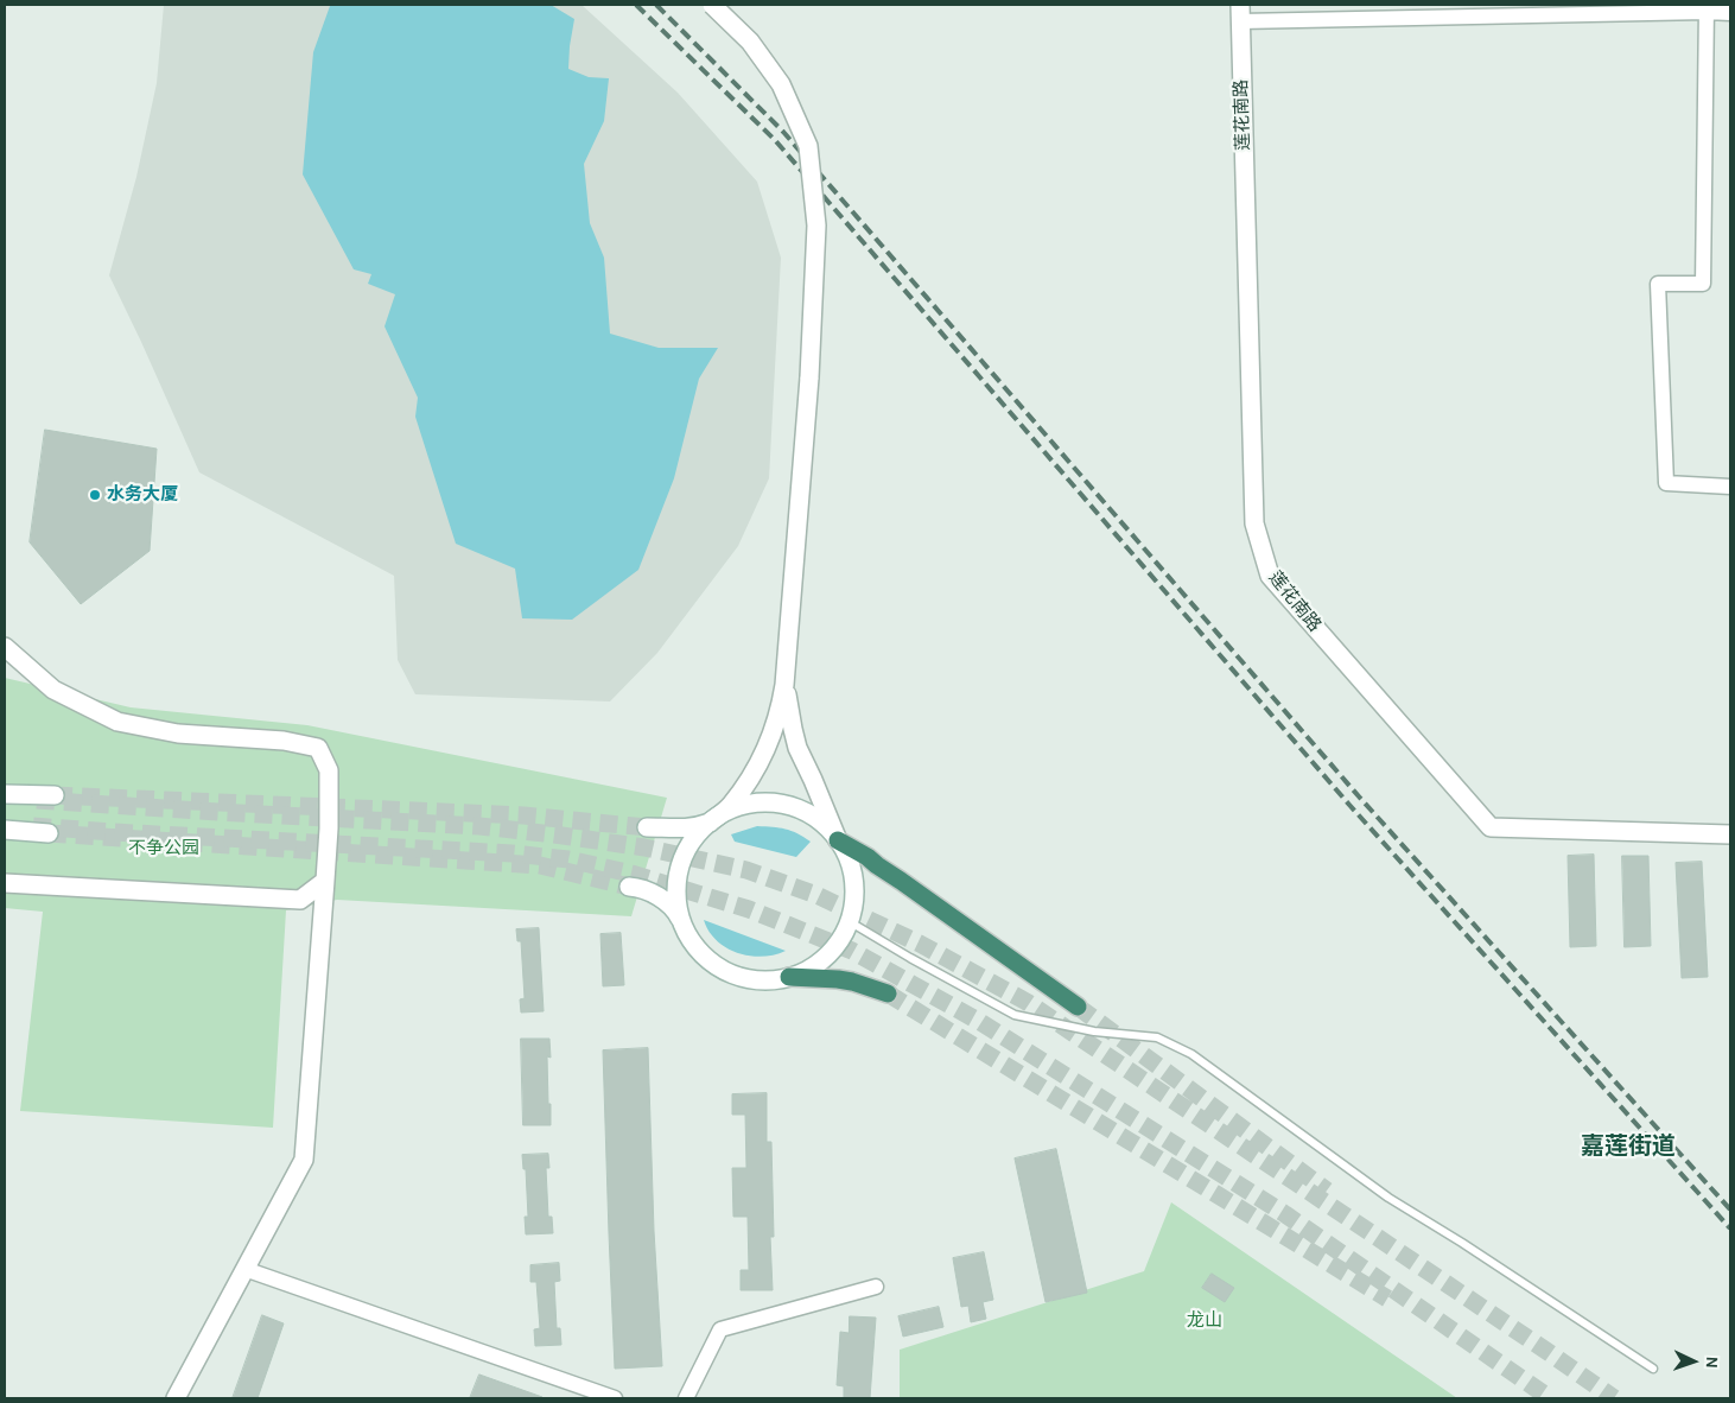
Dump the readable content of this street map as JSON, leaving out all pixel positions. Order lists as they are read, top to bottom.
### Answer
{
  "streets": {
    "street": ["莲花南路"]
  },
  "districts": ["嘉莲街道"],
  "parks": ["不争公园", "龙山"],
  "places": ["水务大厦"],
  "north": "right"
}
